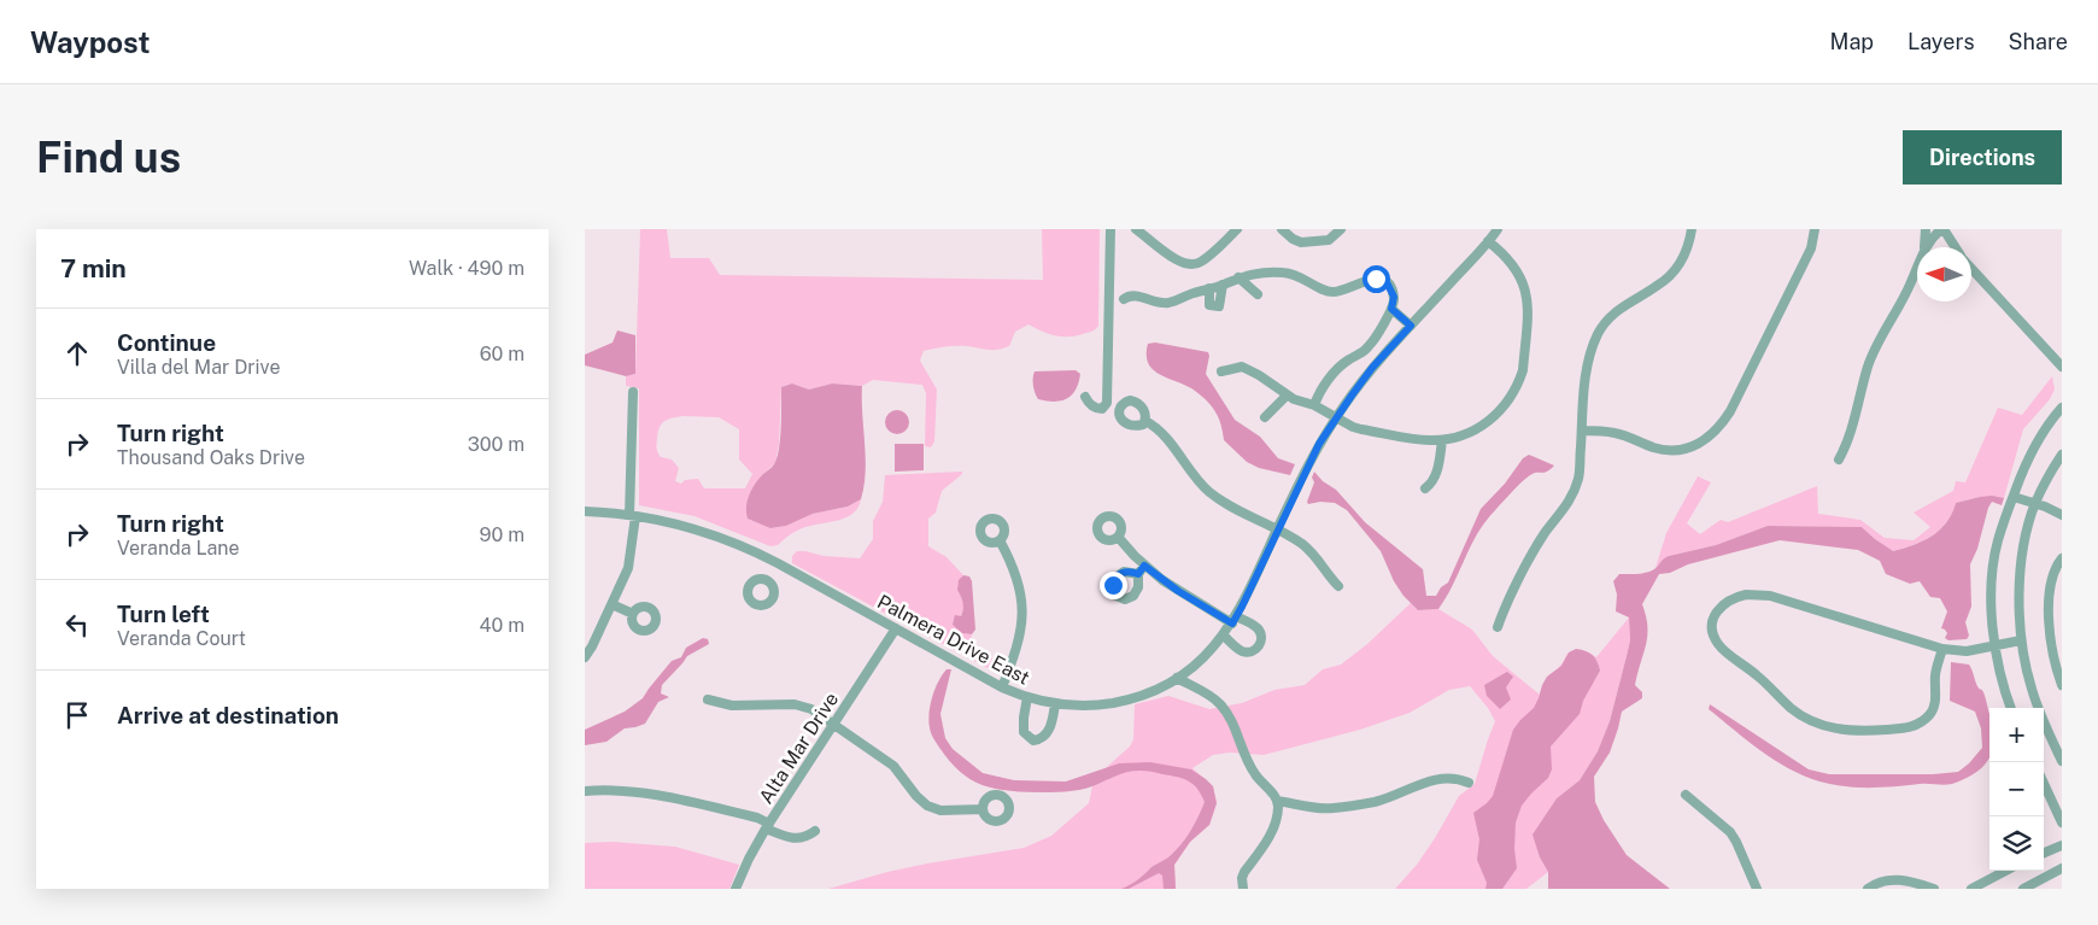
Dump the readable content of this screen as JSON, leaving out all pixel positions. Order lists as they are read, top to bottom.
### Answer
{
  "streets": {
    "street": ["Palmera Drive East", "Alta Mar Drive"]
  },
  "crossings": [
    ["Palmera Drive East", "Alta Mar Drive"]
  ],
  "north": "left",
  "page": {
    "header": "Waypost",
    "nav": ["Map", "Layers", "Share"],
    "buttons": "Directions",
    "title": "Find us",
    "heading": ["7 min", "Walk · 490 m"],
    "list": [
      ["Continue", "Villa del Mar Drive", "60 m"],
      ["Turn right", "Thousand Oaks Drive", "300 m"],
      ["Turn right", "Veranda Lane", "90 m"],
      ["Turn left", "Veranda Court", "40 m"],
      "Arrive at destination"
    ],
    "map_buttons": ["+", "−"]
  }
}
